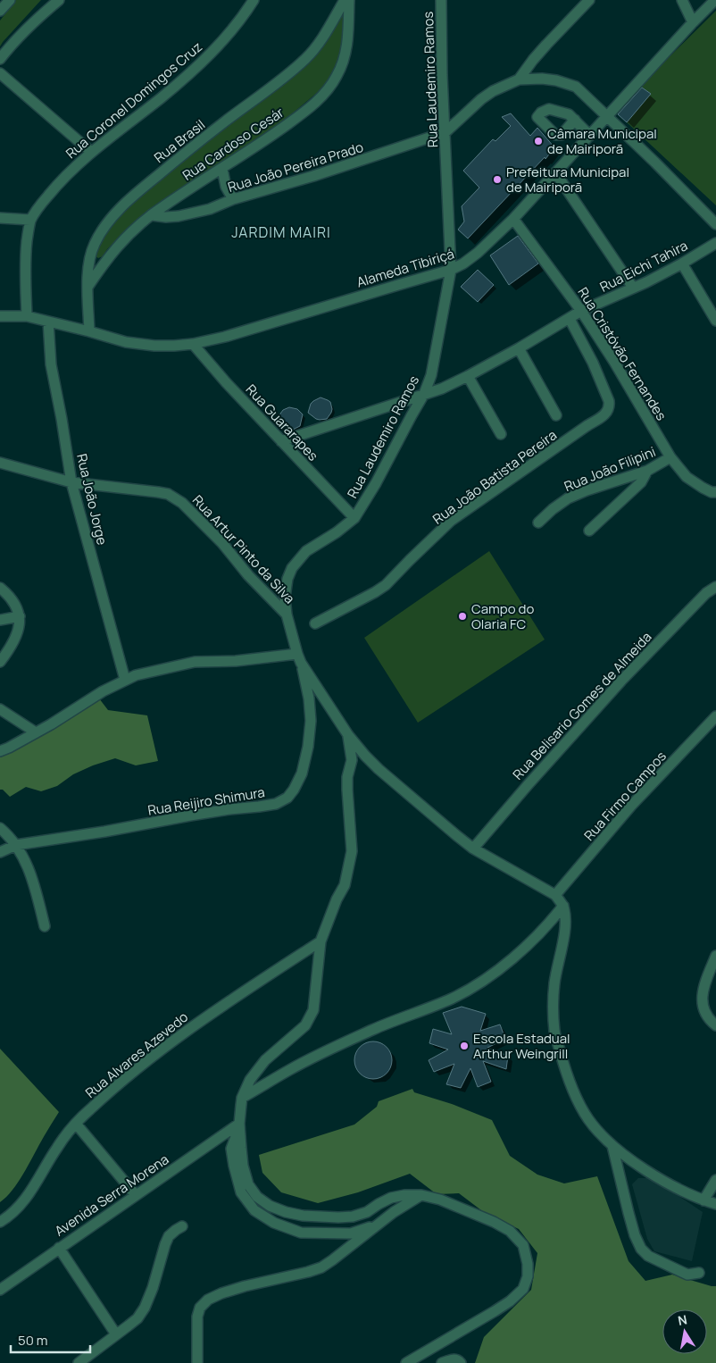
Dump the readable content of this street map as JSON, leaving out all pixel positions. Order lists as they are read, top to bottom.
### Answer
{
  "streets": {
    "street": [
      "Rua Laudemiro Ramos",
      "Rua Coronel Domingos Cruz",
      "Rua Brasil",
      "Rua Cardoso Cesár",
      "Rua João Pereira Prado",
      "Rua Eichi Tahira",
      "Alameda Tibiriçá",
      "Rua Cristóvão Fernandes",
      "Rua Guararapes",
      "Rua João Filipini",
      "Rua João Batista Pereira",
      "Rua João Jorge",
      "Rua Artur Pinto da Silva",
      "Rua Belisario Gomes de Almeida",
      "Rua Firmo Campos",
      "Rua Reijiro Shimura",
      "Rua Alvares Azevedo",
      "Avenida Serra Morena"
    ]
  },
  "crossings": [
    ["Rua Laudemiro Ramos", "Rua João Pereira Prado"],
    ["Rua Laudemiro Ramos", "Rua Eichi Tahira"],
    ["Rua Laudemiro Ramos", "Alameda Tibiriçá"],
    ["Rua Laudemiro Ramos", "Rua Guararapes"],
    ["Rua Laudemiro Ramos", "Rua Artur Pinto da Silva"],
    ["Rua Brasil", "Rua Cardoso Cesár"],
    ["Rua Brasil", "Alameda Tibiriçá"],
    ["Rua Cardoso Cesár", "Rua João Pereira Prado"],
    ["Rua Eichi Tahira", "Rua Cristóvão Fernandes"],
    ["Rua Eichi Tahira", "Rua Guararapes"],
    ["Rua Eichi Tahira", "Rua João Batista Pereira"],
    ["Alameda Tibiriçá", "Rua Cristóvão Fernandes"],
    ["Alameda Tibiriçá", "Rua Guararapes"],
    ["Alameda Tibiriçá", "Rua João Jorge"],
    ["Rua Cristóvão Fernandes", "Rua João Filipini"],
    ["Rua João Jorge", "Rua Artur Pinto da Silva"],
    ["Rua Artur Pinto da Silva", "Rua Belisario Gomes de Almeida"],
    ["Rua Artur Pinto da Silva", "Rua Firmo Campos"],
    ["Rua Artur Pinto da Silva", "Rua Reijiro Shimura"]
  ],
  "districts": ["JARDIM MAIRI"],
  "places": [
    "Câmara Municipal de Mairiporã",
    "Prefeitura Municipal de Mairiporã",
    "Campo do Olaria FC",
    "Escola Estadual Arthur Weingrill"
  ],
  "scale_bar": "50 m",
  "north": "top"
}
